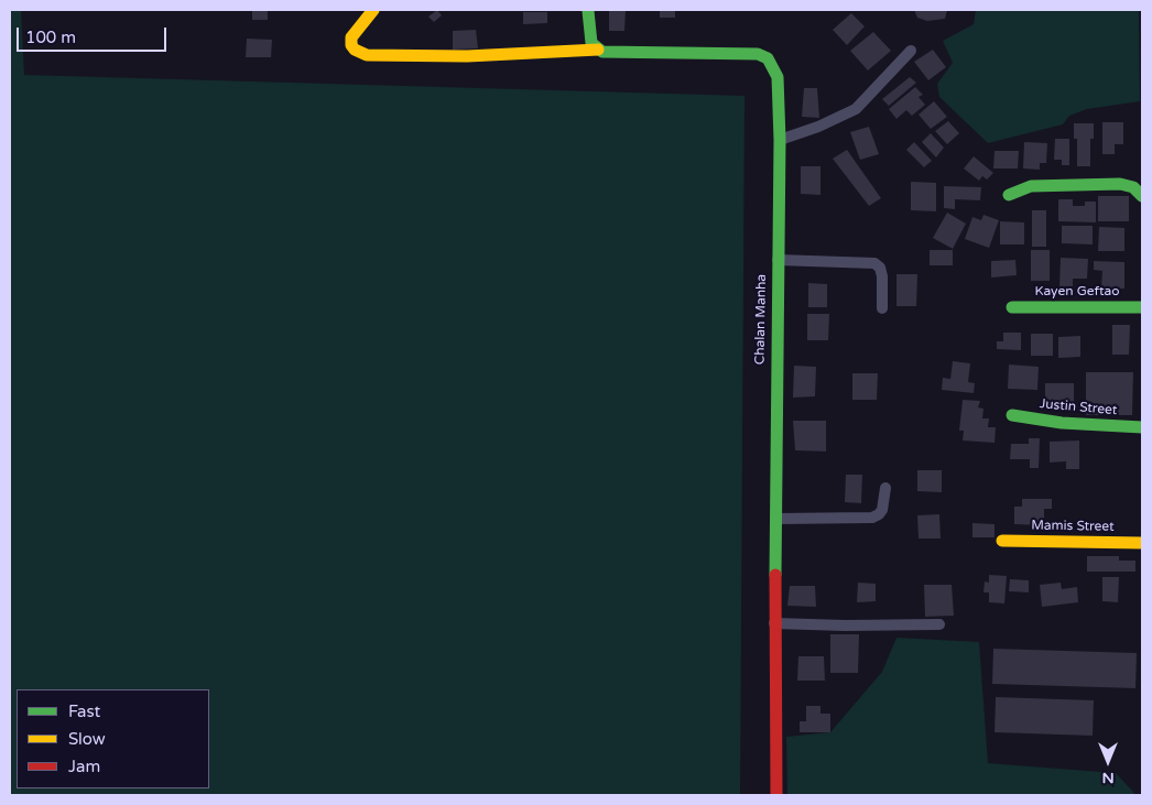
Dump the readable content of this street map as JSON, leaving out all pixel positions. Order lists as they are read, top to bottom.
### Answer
{
  "streets": {
    "street": [
      "Kayen Geftao",
      "Chalan Manha",
      "Justin Street",
      "Mamis Street"
    ]
  },
  "legend": ["Fast", "Slow", "Jam"],
  "scale_bar": "100 m",
  "north": "bottom"
}
